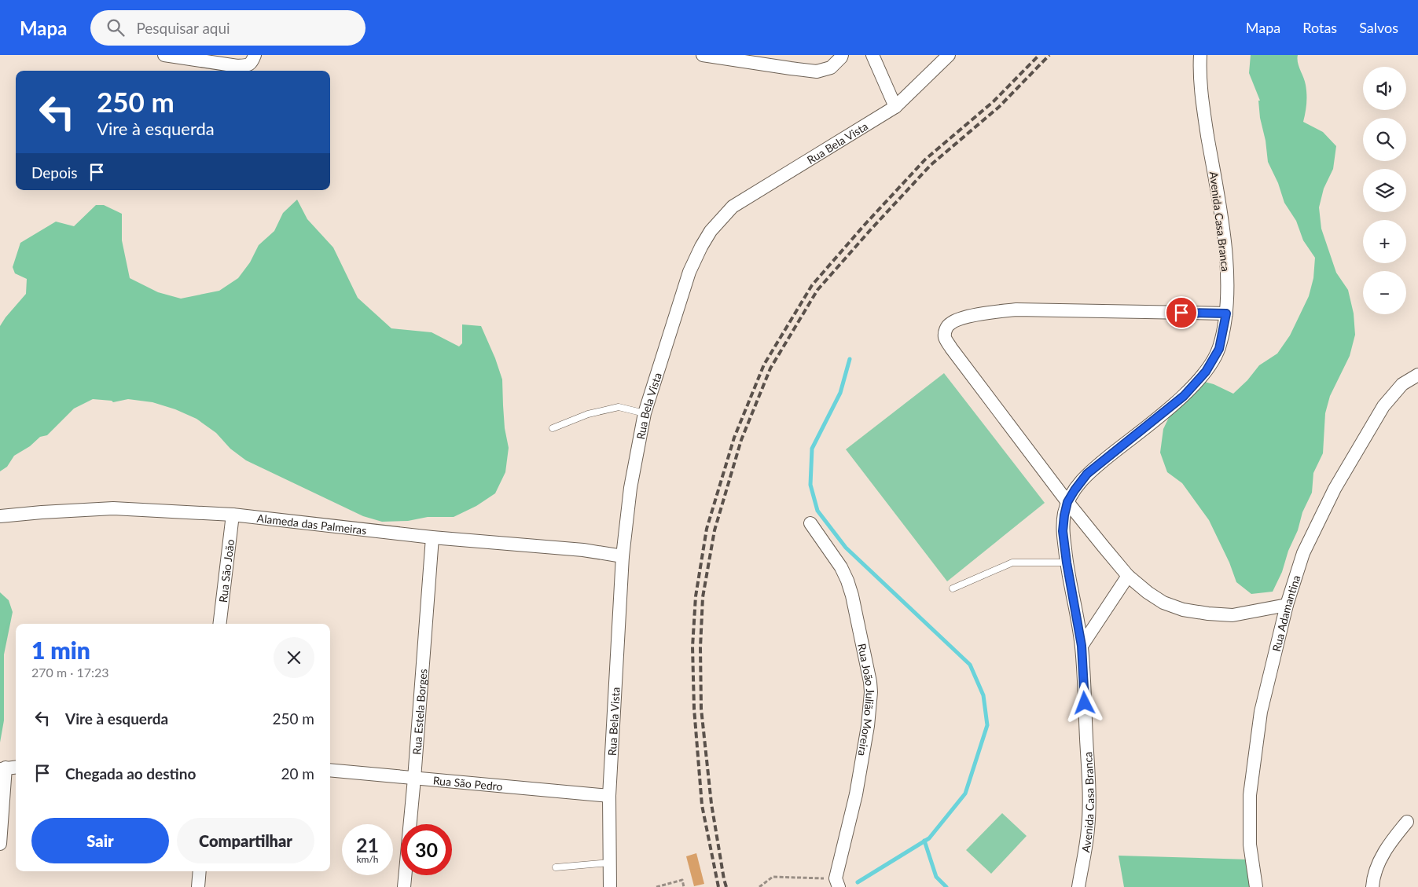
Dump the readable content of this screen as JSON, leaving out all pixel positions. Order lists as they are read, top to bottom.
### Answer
{
  "streets": {
    "street": [
      "Rua Bela Vista",
      "Avenida Casa Branca",
      "Alameda das Palmeiras",
      "Rua São João",
      "Rua Adamantina",
      "Rua João Julião Moreira",
      "Rua Estela Borges",
      "Rua São Pedro"
    ]
  },
  "crossings": [
    ["Rua Bela Vista", "Alameda das Palmeiras"],
    ["Rua Bela Vista", "Rua São Pedro"],
    ["Alameda das Palmeiras", "Rua São João"],
    ["Alameda das Palmeiras", "Rua Estela Borges"],
    ["Rua Estela Borges", "Rua São Pedro"]
  ],
  "page": {
    "header": "Mapa",
    "search": "Pesquisar aqui",
    "nav": ["Mapa", "Rotas", "Salvos"],
    "map_buttons": ["+", "−"],
    "turn": ["250 m", "Vire à esquerda"],
    "then": "Depois",
    "heading": ["1 min", "270 m · 17:23"],
    "list": [
      {
        "name": "Vire à esquerda",
        "value": "250 m"
      },
      {
        "name": "Chegada ao destino",
        "value": "20 m"
      }
    ],
    "buttons": ["Sair", "Compartilhar"],
    "speed": "21 km/h",
    "limit": "30"
  }
}
